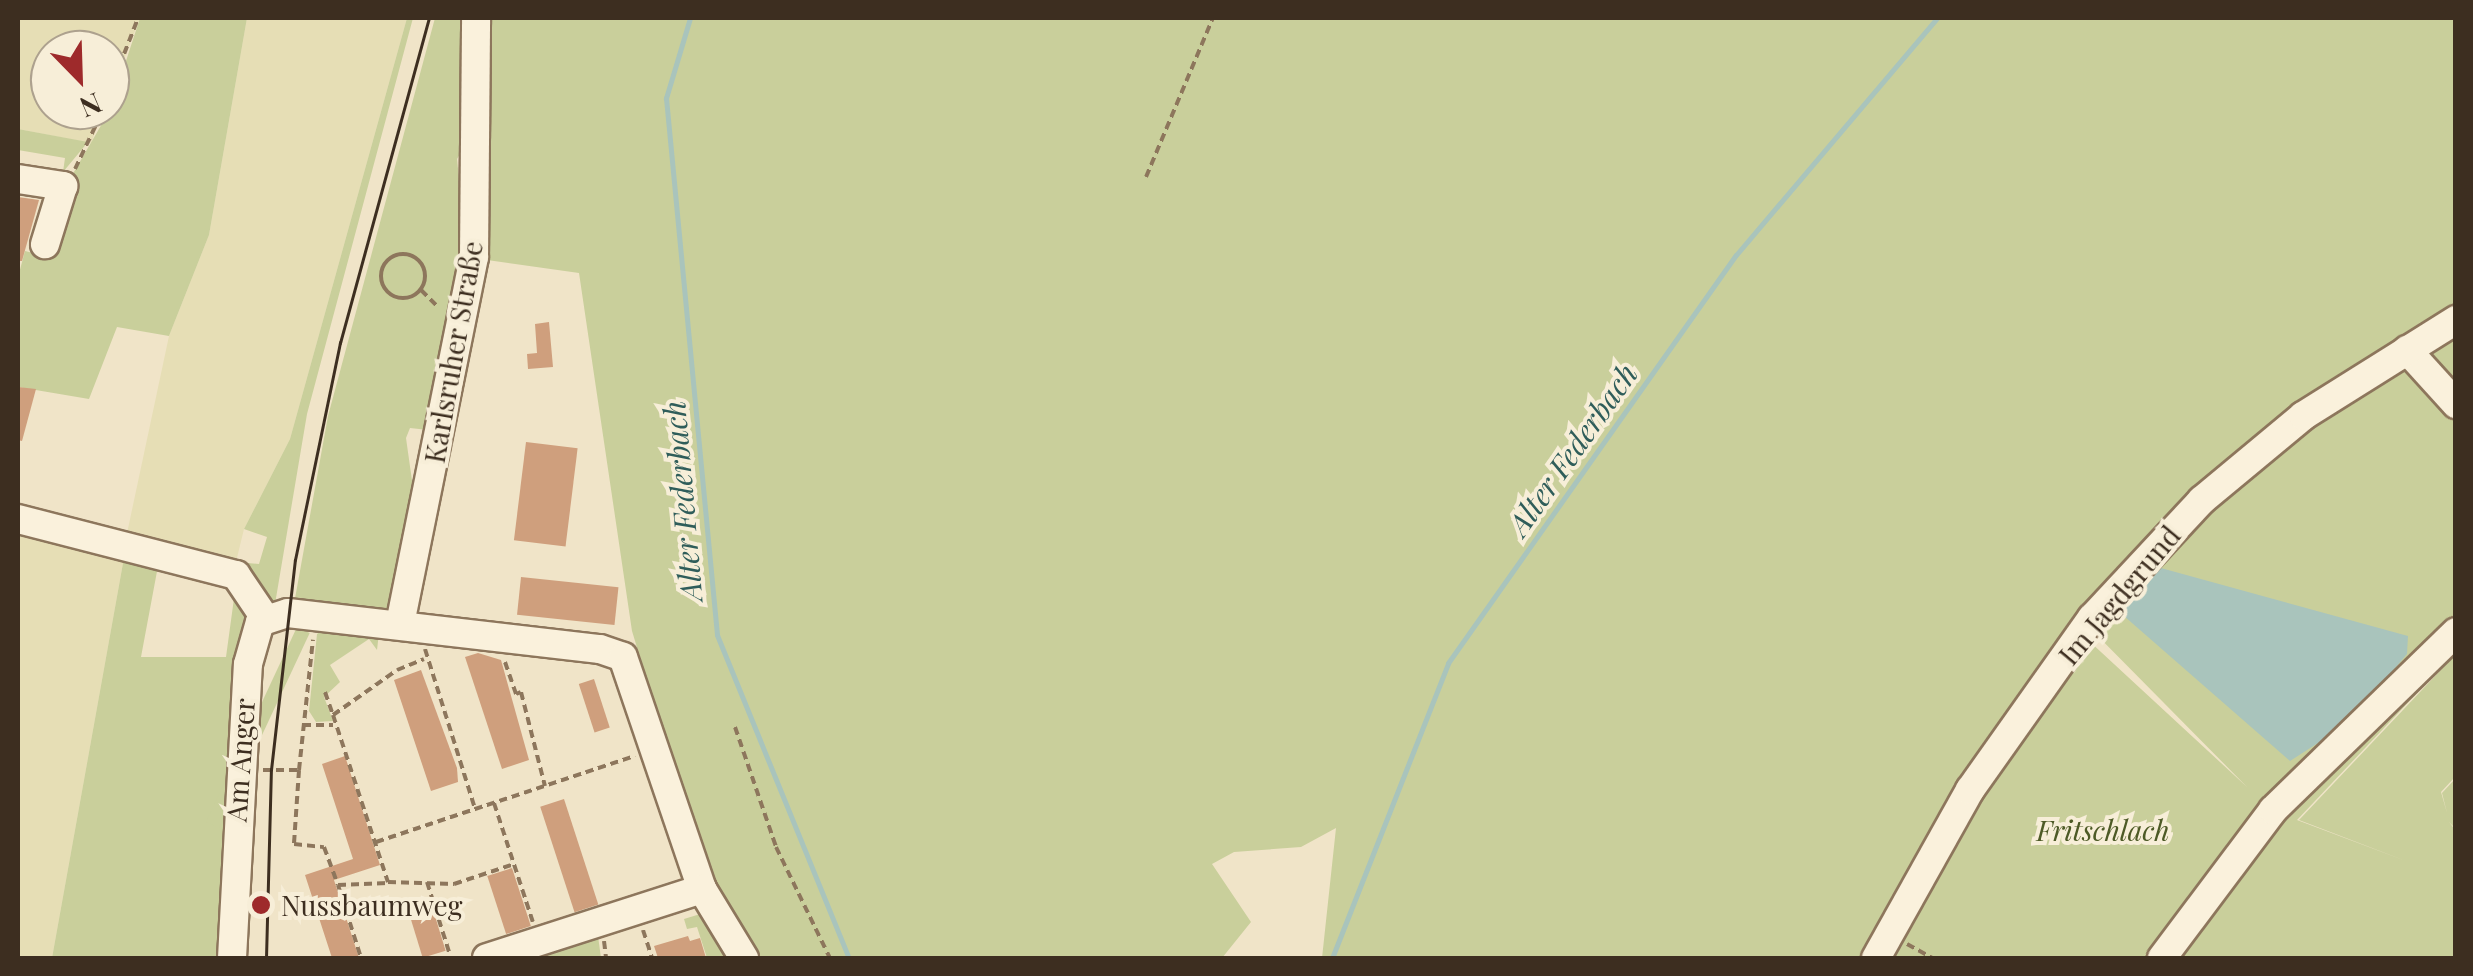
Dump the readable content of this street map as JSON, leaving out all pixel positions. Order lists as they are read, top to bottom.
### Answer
{
  "streets": {
    "street": ["Karlsruher Straße", "Im Jagdgrund", "Am Anger"]
  },
  "water": ["Alter Federbach"],
  "parks": ["Fritschlach"],
  "places": ["Nussbaumweg"],
  "north": "bottom right"
}
